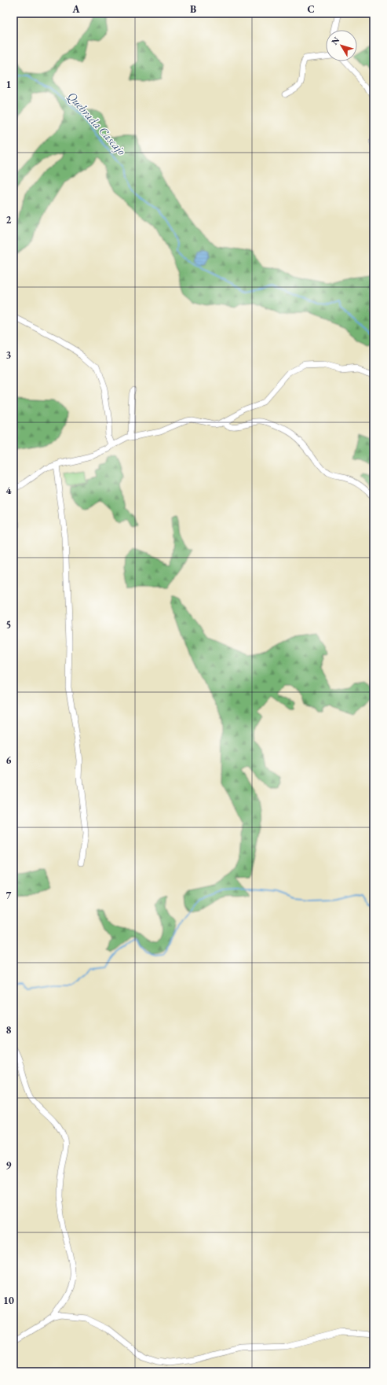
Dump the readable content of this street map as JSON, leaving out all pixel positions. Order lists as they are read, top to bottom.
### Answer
{
  "water": ["Quebrada Cascajo"],
  "north": "top left",
  "grid": {
    "columns": ["A", "B", "C"],
    "rows": [
      "1",
      "2",
      "3",
      "4",
      "5",
      "6",
      "7",
      "8",
      "9",
      "10"
    ]
  }
}
